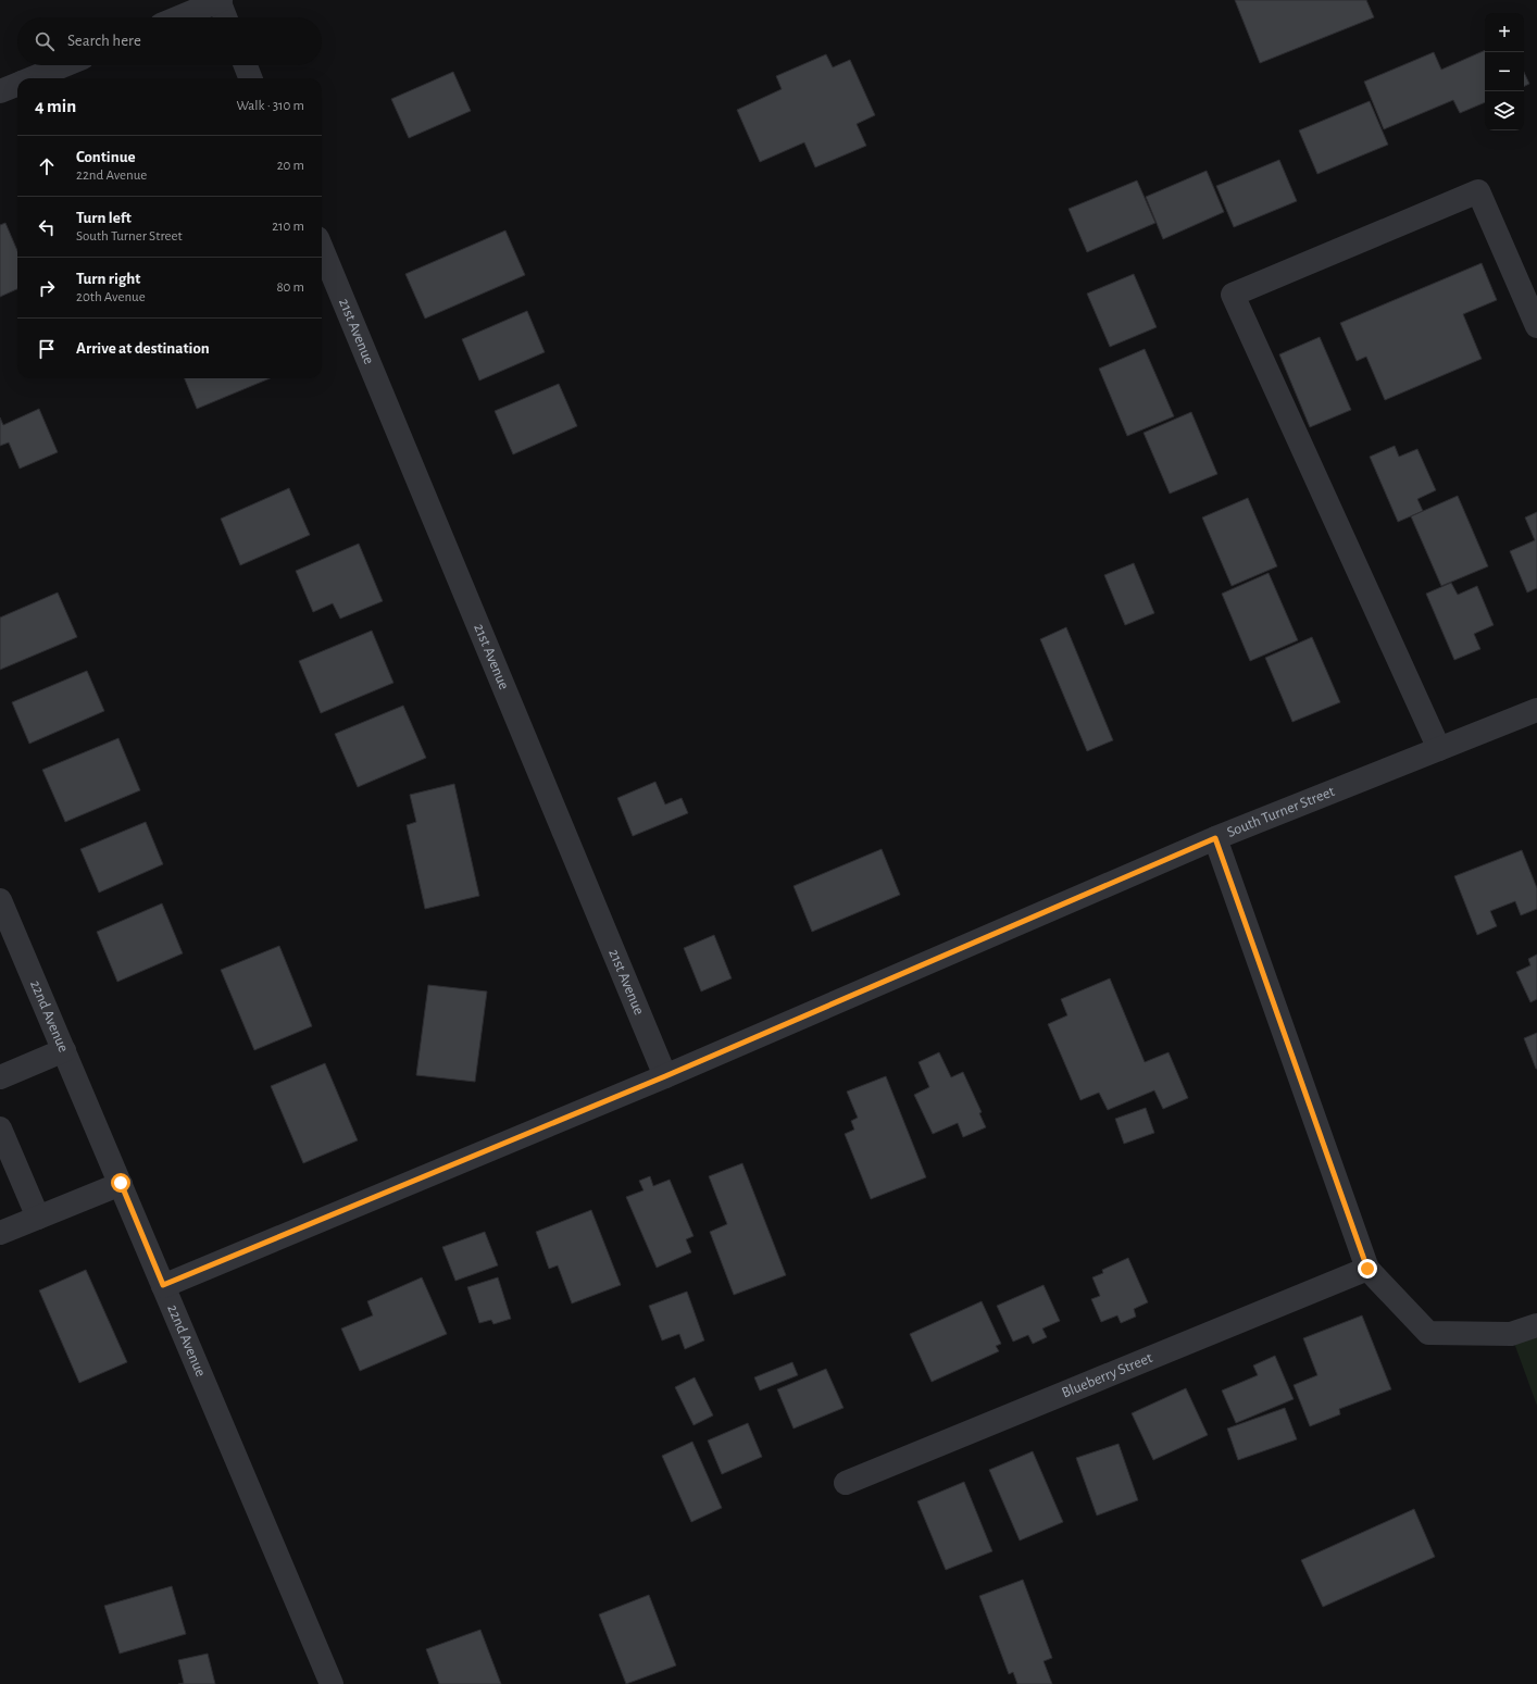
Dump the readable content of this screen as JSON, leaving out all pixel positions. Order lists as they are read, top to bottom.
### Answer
{
  "streets": {
    "street": [
      "21st Avenue",
      "South Turner Street",
      "22nd Avenue",
      "Blueberry Street"
    ]
  },
  "crossings": [
    ["21st Avenue", "South Turner Street"],
    ["South Turner Street", "22nd Avenue"]
  ],
  "page": {
    "map_buttons": ["+", "−"],
    "search": "Search here",
    "heading": ["4 min", "Walk · 310 m"],
    "list": [
      ["Continue", "22nd Avenue", "20 m"],
      ["Turn left", "South Turner Street", "210 m"],
      ["Turn right", "20th Avenue", "80 m"],
      "Arrive at destination"
    ]
  }
}
